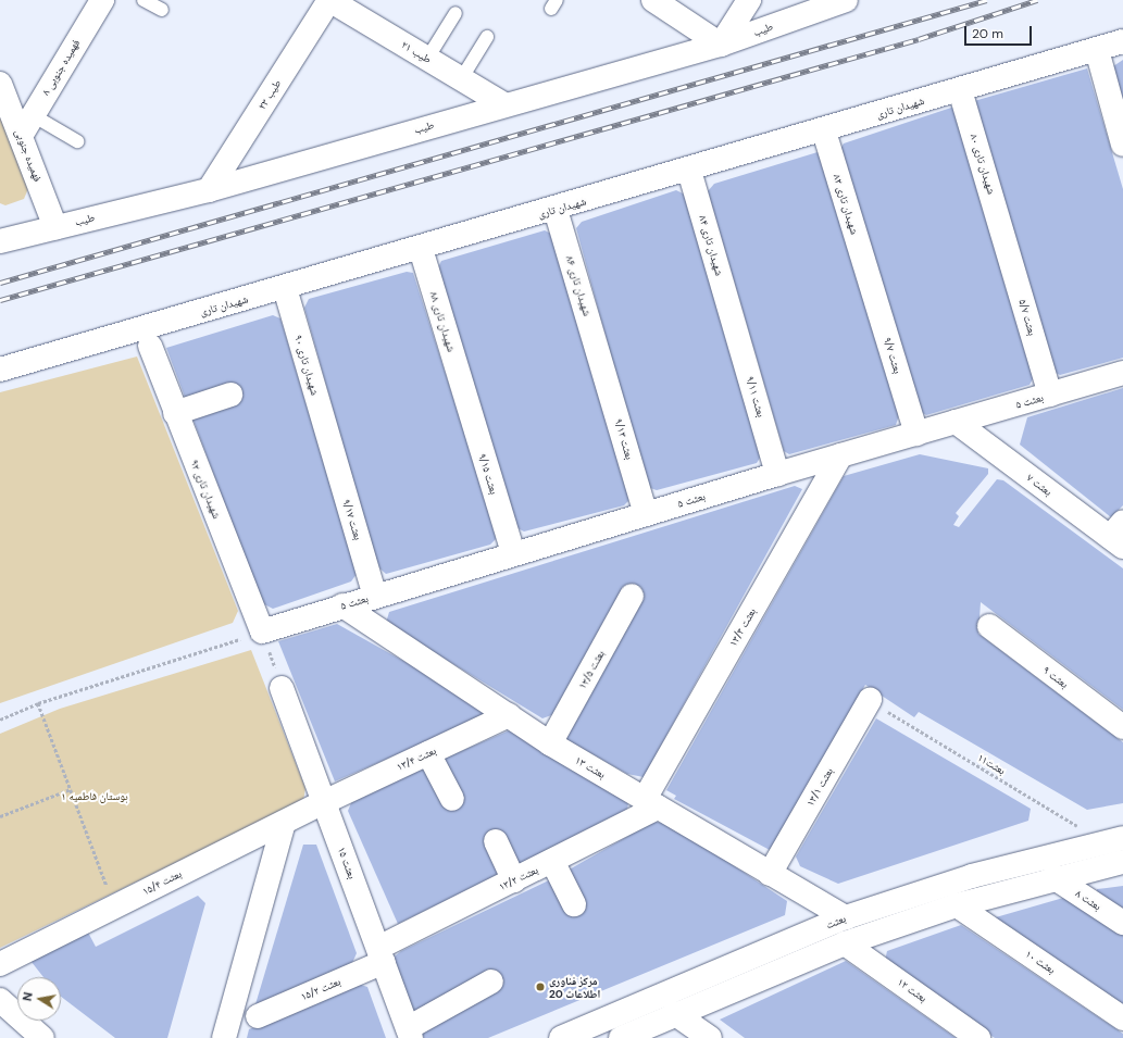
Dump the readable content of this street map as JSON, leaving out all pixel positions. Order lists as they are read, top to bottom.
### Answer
{
  "streets": {
    "street": [
      "طیب",
      "طیب ۲‍۱",
      "فهمیده جنوبی ۸",
      "طیب ۲۳",
      "شهیدان تاری",
      "فهمیده جنوبی",
      "شهیدان تاری ۸۰",
      "شهیدان تاری ۸۲",
      "شهیدان تاری ۸۴",
      "شهیدان تاری ۸۶",
      "بعثت ۵/۷",
      "شهیدان تاری ۸۸",
      "بعثت ۹/۷",
      "شهیدان تاری ۹۰",
      "بعثت ۹/۱۱",
      "بعثت ۵",
      "بعثت ۹/۱۳",
      "بعثت ۹/۱۵",
      "بعثت ۷",
      "شهیدان تاری ۹۲",
      "بعثت ۹/۱۷",
      "بعثت ۱۳/۳",
      "بعثت ۱۳/۵",
      "بعثت ۹",
      "بعثت ۱۳/۴",
      "بعثت ۱۳",
      "بعثت ۱۳/۱",
      "بعثت ۱۵",
      "بعثت ۱۳/۲",
      "بعثت ۱۵/۴",
      "بعثت ۸",
      "بعثت",
      "بعثت ۱۰",
      "بعثت ۱۵/۲",
      "بعثت ۱۲"
    ],
    "path": ["بعثت۱۱"]
  },
  "crossings": [
    ["طیب", "طیب ۲‍۱"],
    ["طیب", "طیب ۲۳"],
    ["طیب", "فهمیده جنوبی"],
    ["طیب ۲‍۱", "طیب ۲۳"],
    ["فهمیده جنوبی ۸", "فهمیده جنوبی"],
    ["شهیدان تاری", "شهیدان تاری ۸۰"],
    ["شهیدان تاری", "شهیدان تاری ۸۲"],
    ["شهیدان تاری", "شهیدان تاری ۸۴"],
    ["شهیدان تاری", "شهیدان تاری ۸۶"],
    ["شهیدان تاری", "شهیدان تاری ۸۸"],
    ["شهیدان تاری", "شهیدان تاری ۹۰"],
    ["شهیدان تاری ۸۰", "بعثت ۵/۷"],
    ["شهیدان تاری ۸۲", "بعثت ۹/۷"],
    ["شهیدان تاری ۸۴", "بعثت ۹/۱۱"],
    ["شهیدان تاری ۸۶", "بعثت ۹/۱۳"],
    ["بعثت ۵/۷", "بعثت ۵"],
    ["شهیدان تاری ۸۸", "بعثت ۹/۱۵"],
    ["بعثت ۹/۷", "بعثت ۵"],
    ["شهیدان تاری ۹۰", "بعثت ۹/۱۷"],
    ["بعثت ۹/۱۱", "بعثت ۵"],
    ["بعثت ۵", "بعثت ۹/۱۳"],
    ["بعثت ۵", "بعثت ۹/۱۵"],
    ["بعثت ۵", "بعثت ۷"],
    ["بعثت ۵", "شهیدان تاری ۹۲"],
    ["بعثت ۵", "بعثت ۹/۱۷"],
    ["بعثت ۵", "بعثت ۱۳/۳"],
    ["بعثت ۵", "بعثت ۱۳"],
    ["بعثت ۱۳/۳", "بعثت ۱۳"],
    ["بعثت ۱۳/۳", "بعثت ۱۳/۲"],
    ["بعثت ۱۳/۵", "بعثت ۱۳"],
    ["بعثت ۱۳/۴", "بعثت ۱۳"],
    ["بعثت ۱۳/۴", "بعثت ۱۵"],
    ["بعثت ۱۳/۴", "بعثت ۱۵/۴"],
    ["بعثت۱۱", "بعثت ۱۳/۱"],
    ["بعثت۱۱", "بعثت"],
    ["بعثت ۱۳", "بعثت ۱۳/۱"],
    ["بعثت ۱۳", "بعثت ۱۳/۲"],
    ["بعثت ۱۳", "بعثت"],
    ["بعثت ۱۵", "بعثت ۱۳/۲"],
    ["بعثت ۱۵", "بعثت ۱۵/۴"],
    ["بعثت ۱۵", "بعثت ۱۵/۲"],
    ["بعثت ۱۳/۲", "بعثت ۱۵/۲"]
  ],
  "parks": ["بوستان فاطمیه ۱"],
  "places": ["مرکز فناوری اطلاعات 20"],
  "scale_bar": "20 m",
  "north": "left"
}
